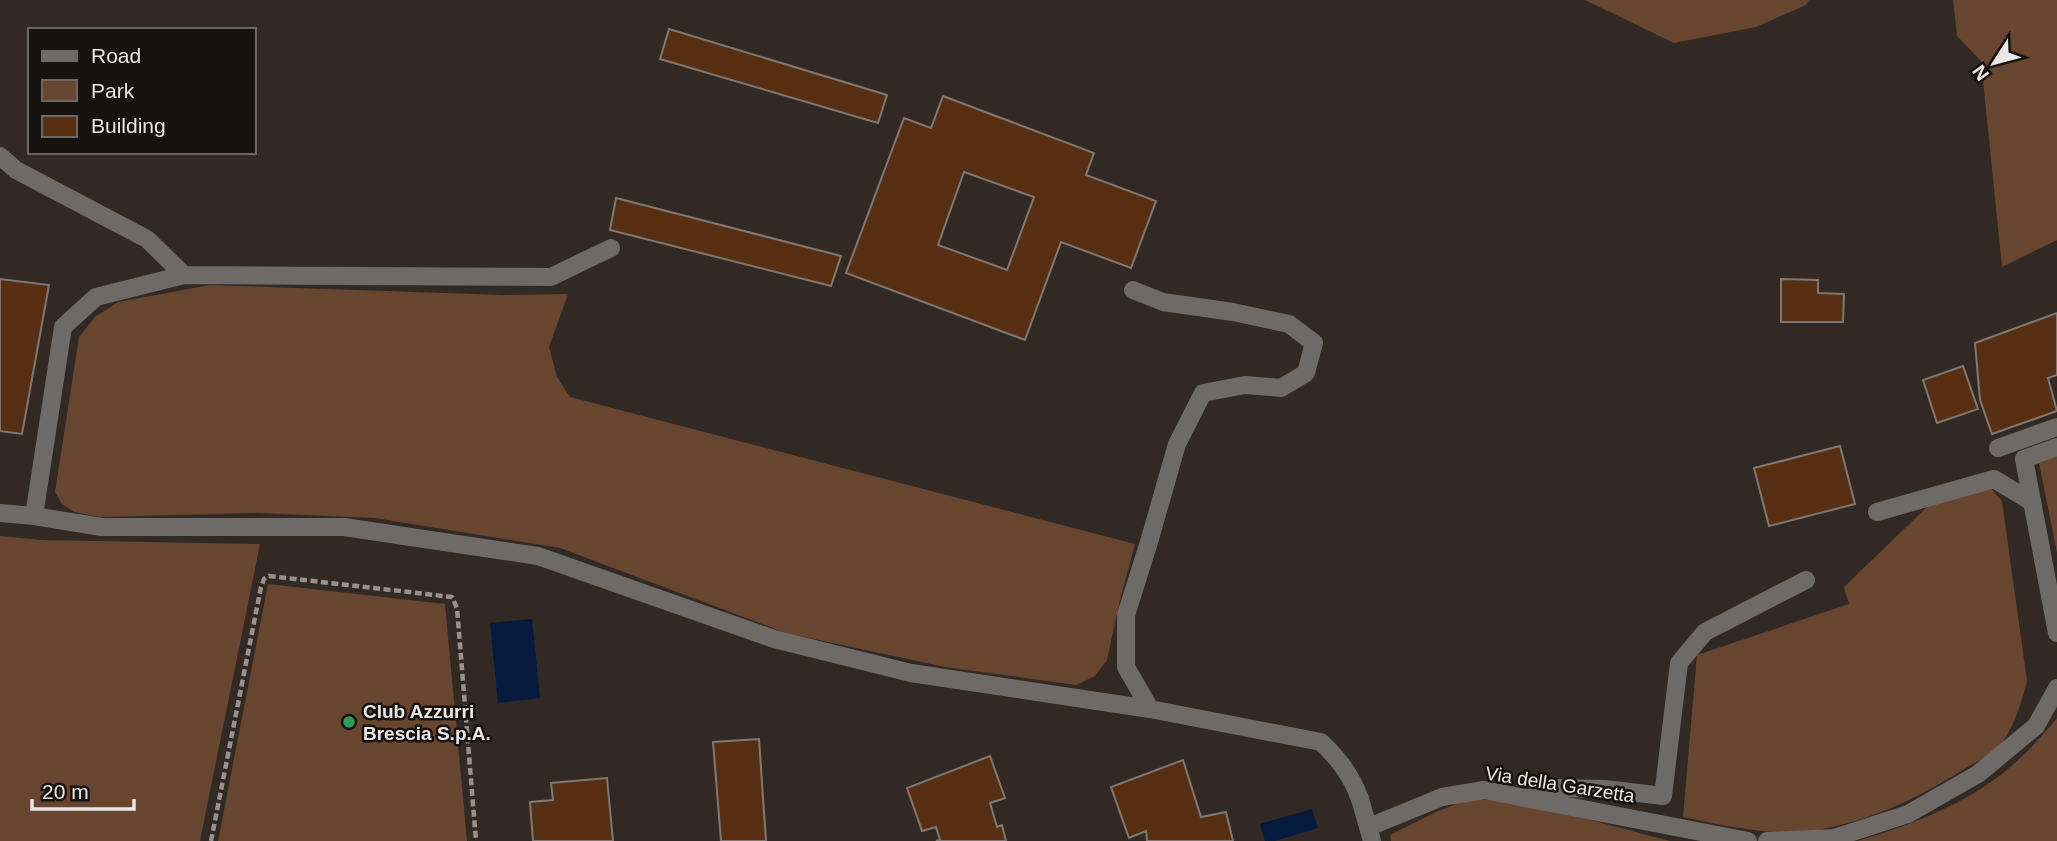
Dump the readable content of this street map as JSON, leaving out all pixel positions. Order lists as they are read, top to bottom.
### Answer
{
  "streets": {
    "street": ["Via della Garzetta"]
  },
  "places": ["Club Azzurri Brescia S.p.A."],
  "legend": ["Road", "Park", "Building"],
  "scale_bar": "20 m",
  "north": "bottom left"
}
